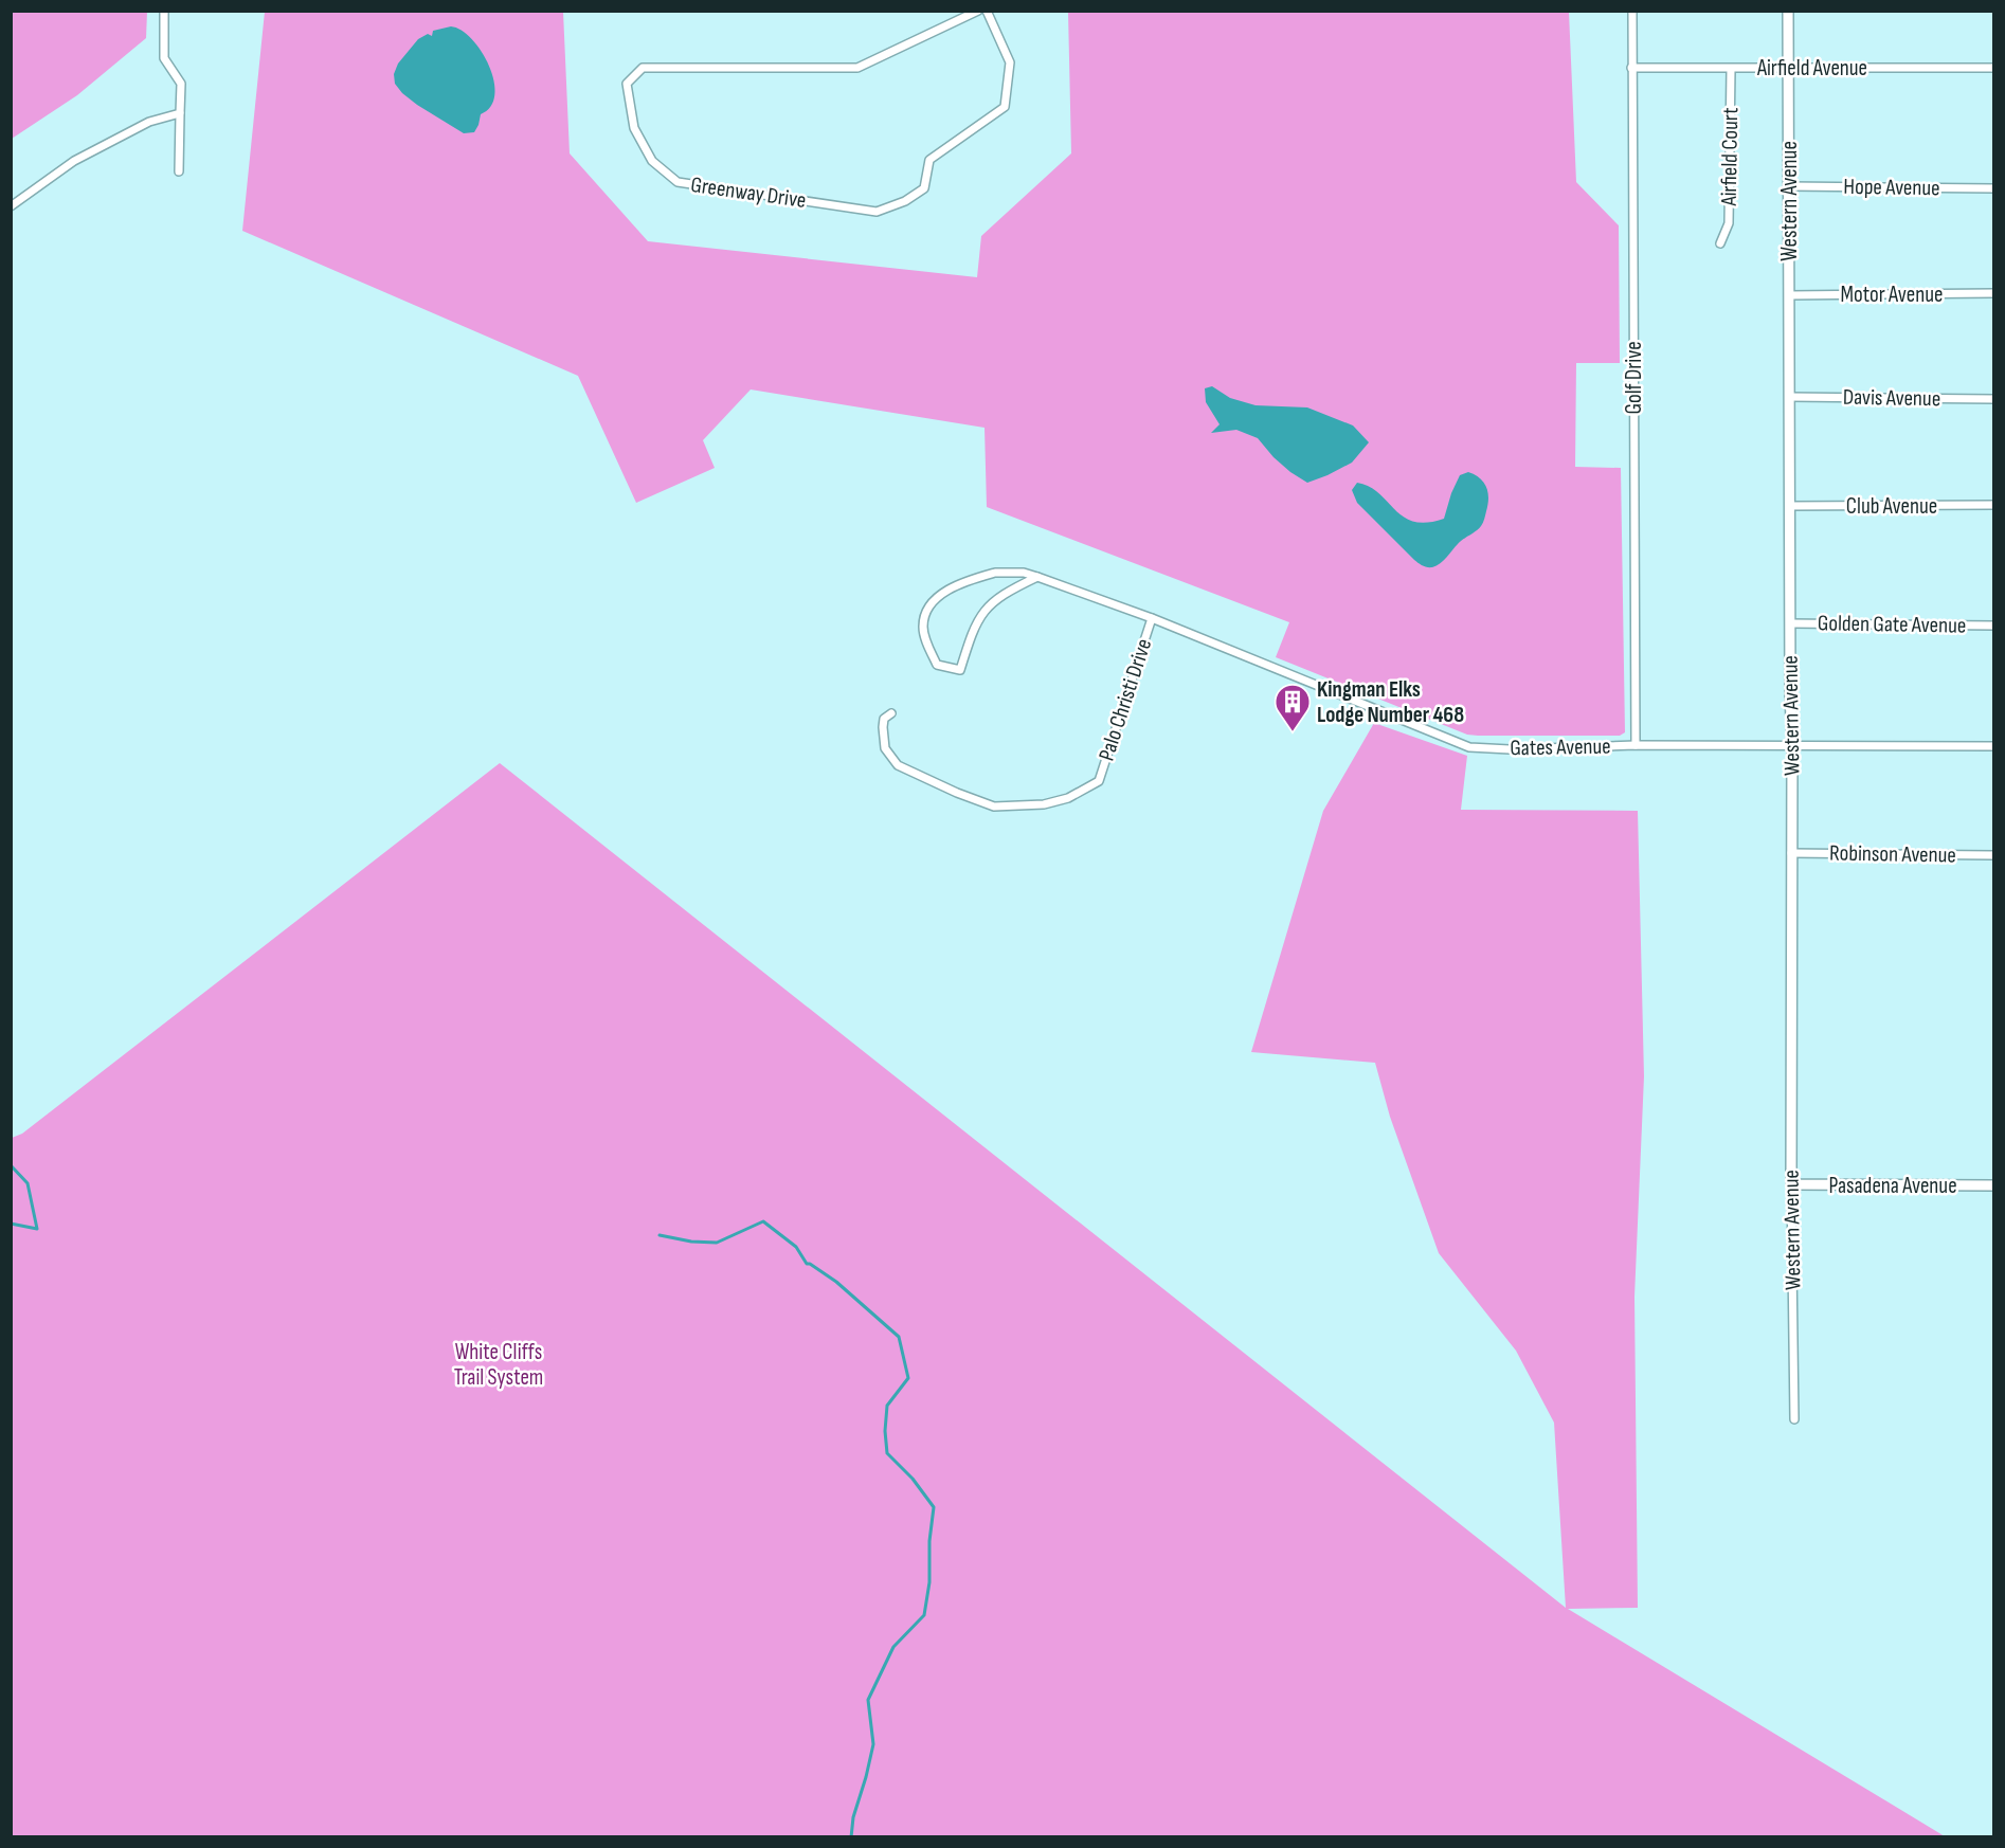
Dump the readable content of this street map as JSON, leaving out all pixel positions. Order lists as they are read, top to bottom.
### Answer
{
  "streets": {
    "street": [
      "Airfield Avenue",
      "Airfield Court",
      "Hope Avenue",
      "Greenway Drive",
      "Western Avenue",
      "Motor Avenue",
      "Golf Drive",
      "Davis Avenue",
      "Club Avenue",
      "Golden Gate Avenue",
      "Palo Christi Drive",
      "Gates Avenue",
      "Robinson Avenue",
      "Pasadena Avenue"
    ]
  },
  "crossings": [
    ["Airfield Avenue", "Airfield Court"],
    ["Airfield Avenue", "Western Avenue"],
    ["Airfield Avenue", "Golf Drive"],
    ["Hope Avenue", "Western Avenue"],
    ["Western Avenue", "Motor Avenue"],
    ["Western Avenue", "Davis Avenue"],
    ["Western Avenue", "Club Avenue"],
    ["Western Avenue", "Golden Gate Avenue"],
    ["Western Avenue", "Gates Avenue"],
    ["Western Avenue", "Robinson Avenue"],
    ["Western Avenue", "Pasadena Avenue"],
    ["Golf Drive", "Gates Avenue"],
    ["Palo Christi Drive", "Gates Avenue"]
  ],
  "parks": ["White Cliffs Trail System"],
  "places": {
    "building": ["Kingman Elks Lodge Number 468"]
  }
}
